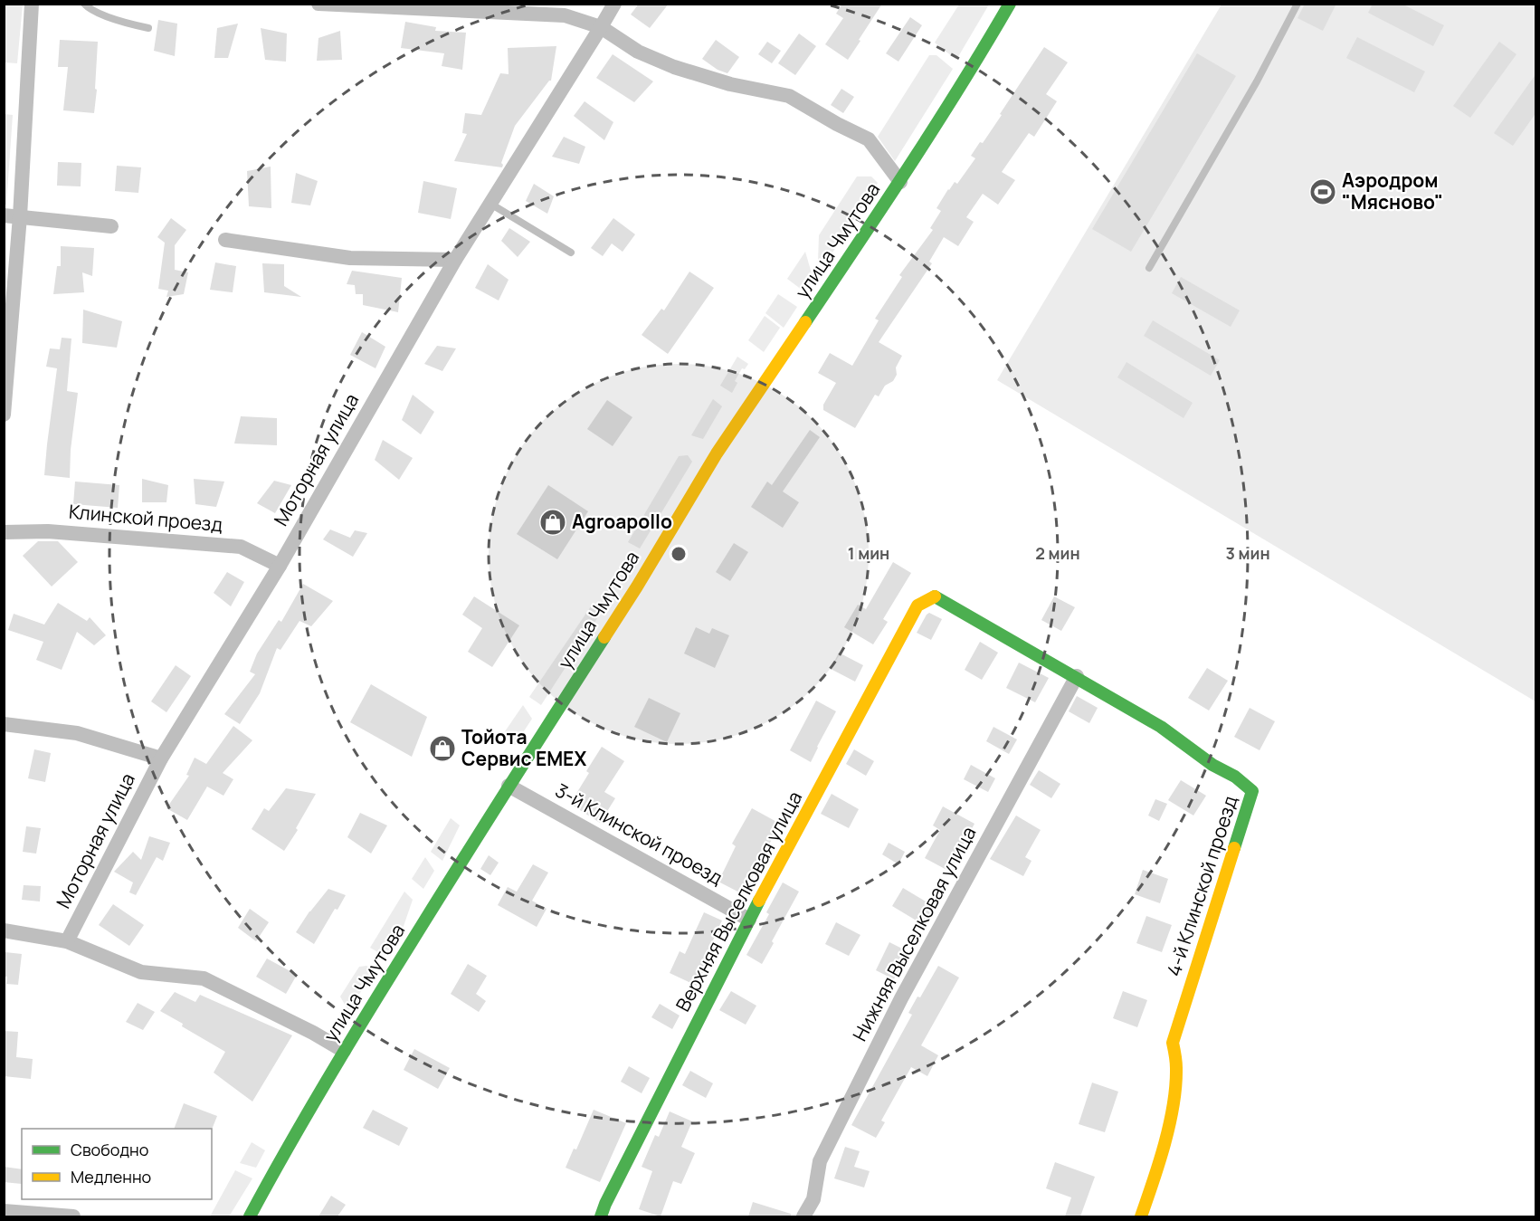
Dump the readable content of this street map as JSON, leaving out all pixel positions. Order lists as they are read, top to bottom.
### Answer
{
  "streets": {
    "street": [
      "улица Чмутова",
      "Моторная улица",
      "Клинской проезд",
      "3-й Клинской проезд",
      "4-й Клинской проезд",
      "Верхняя Выселковая улица",
      "Нижняя Выселковая улица"
    ]
  },
  "crossings": [
    ["улица Чмутова", "3-й Клинской проезд"],
    ["Моторная улица", "Клинской проезд"],
    ["3-й Клинской проезд", "Верхняя Выселковая улица"],
    ["4-й Клинской проезд", "Верхняя Выселковая улица"],
    ["4-й Клинской проезд", "Нижняя Выселковая улица"]
  ],
  "places": {
    "sports": ["Аэродром \"Мясново\""],
    "shop": ["Agroapollo", "Тойота Сервис EMEX"]
  },
  "legend": ["Свободно", "Медленно"],
  "rings": ["1 мин", "2 мин", "3 мин"]
}
